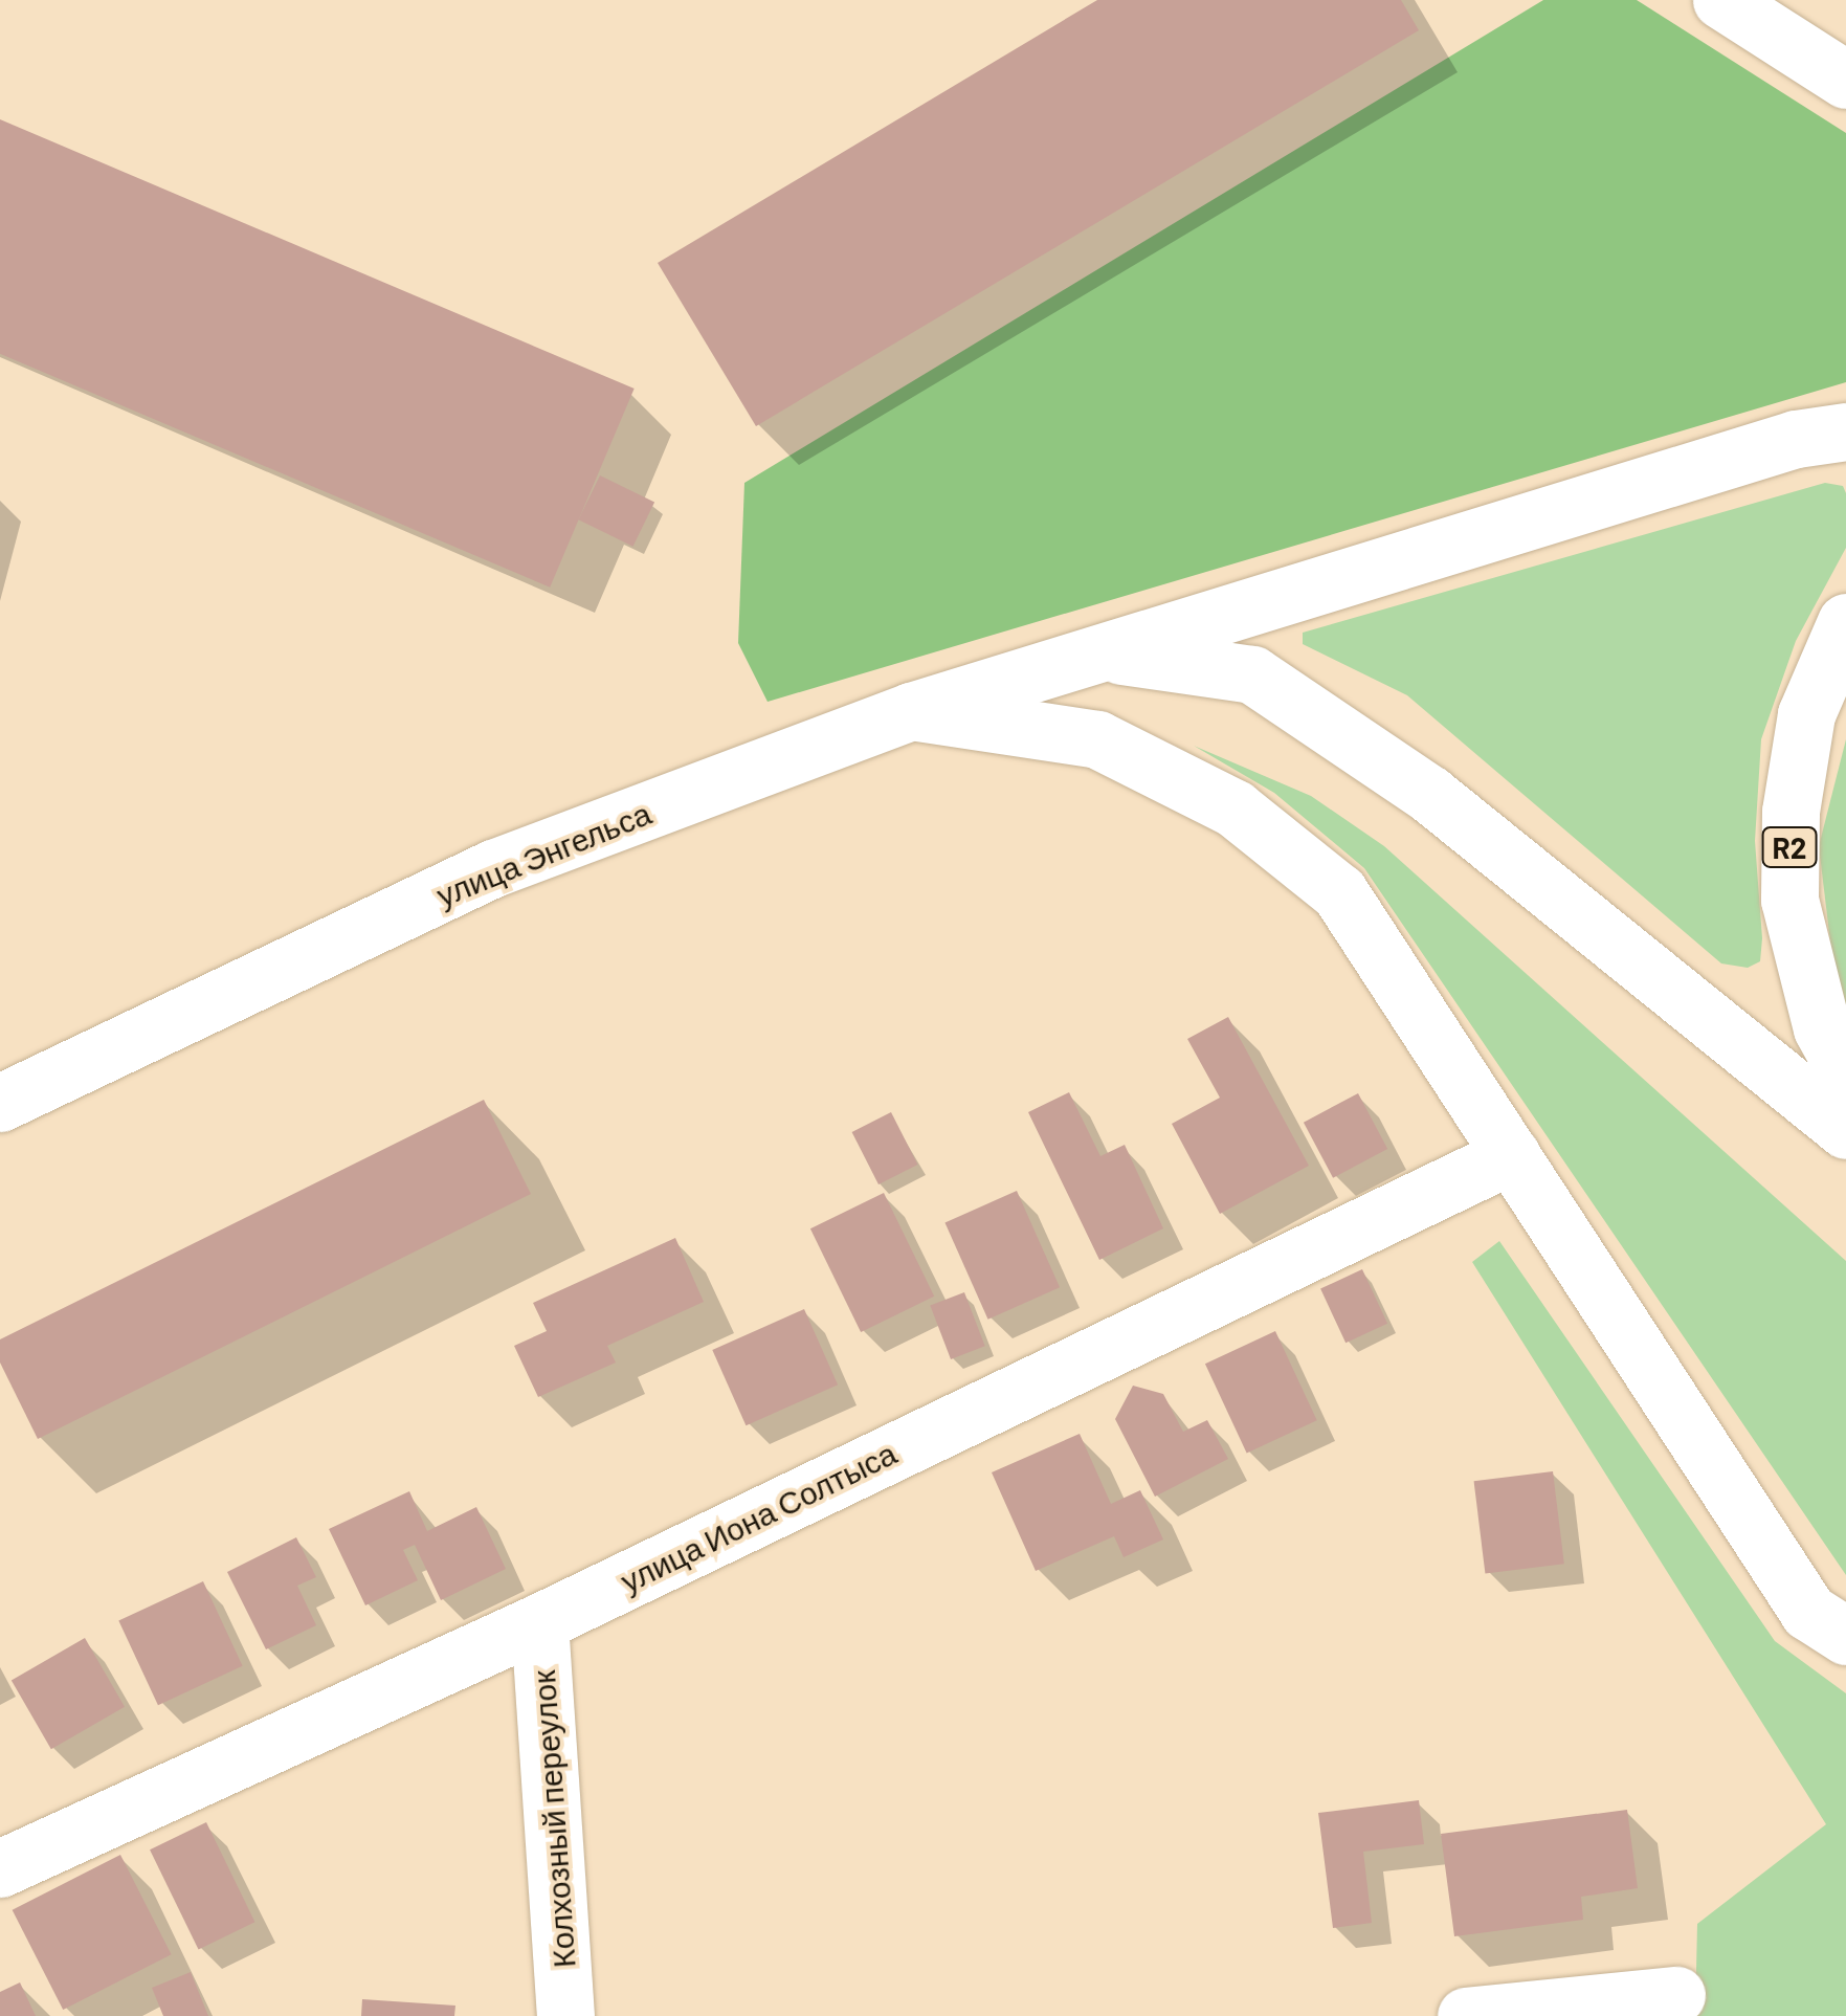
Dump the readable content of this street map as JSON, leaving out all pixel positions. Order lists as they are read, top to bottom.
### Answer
{
  "streets": {
    "street": [
      "R2",
      "улица Энгельса",
      "улица Иона Солтыса",
      "Колхозный переулок"
    ]
  },
  "crossings": [
    ["улица Иона Солтыса", "Колхозный переулок"]
  ]
}
